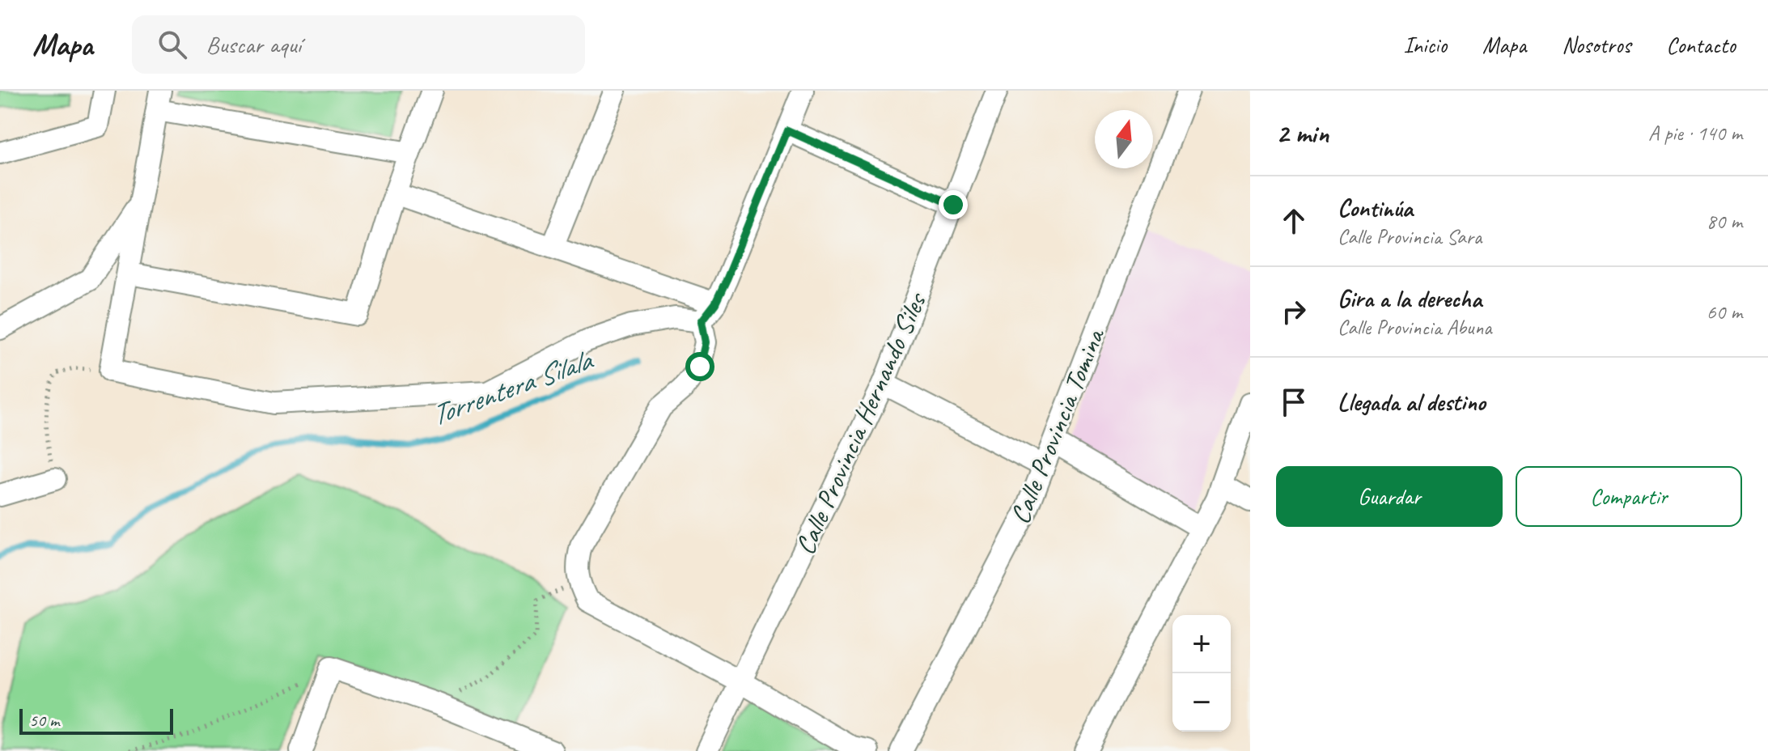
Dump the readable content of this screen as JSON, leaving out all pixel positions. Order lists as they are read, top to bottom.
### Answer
{
  "streets": {
    "street": ["Calle Provincia Hernando Siles", "Calle Provincia Tomina"]
  },
  "water": ["Torrentera Silala"],
  "scale_bar": "50 m",
  "north": "top",
  "page": {
    "header": "Mapa",
    "search": "Buscar aquí",
    "nav": [
      "Inicio",
      "Mapa",
      "Nosotros",
      "Contacto"
    ],
    "heading": ["2 min", "A pie · 140 m"],
    "list": [
      ["Continúa", "Calle Provincia Sara", "80 m"],
      ["Gira a la derecha", "Calle Provincia Abuna", "60 m"],
      "Llegada al destino"
    ],
    "buttons": ["Guardar", "Compartir"],
    "map_buttons": ["+", "−"],
    "scale": "50 m"
  }
}
